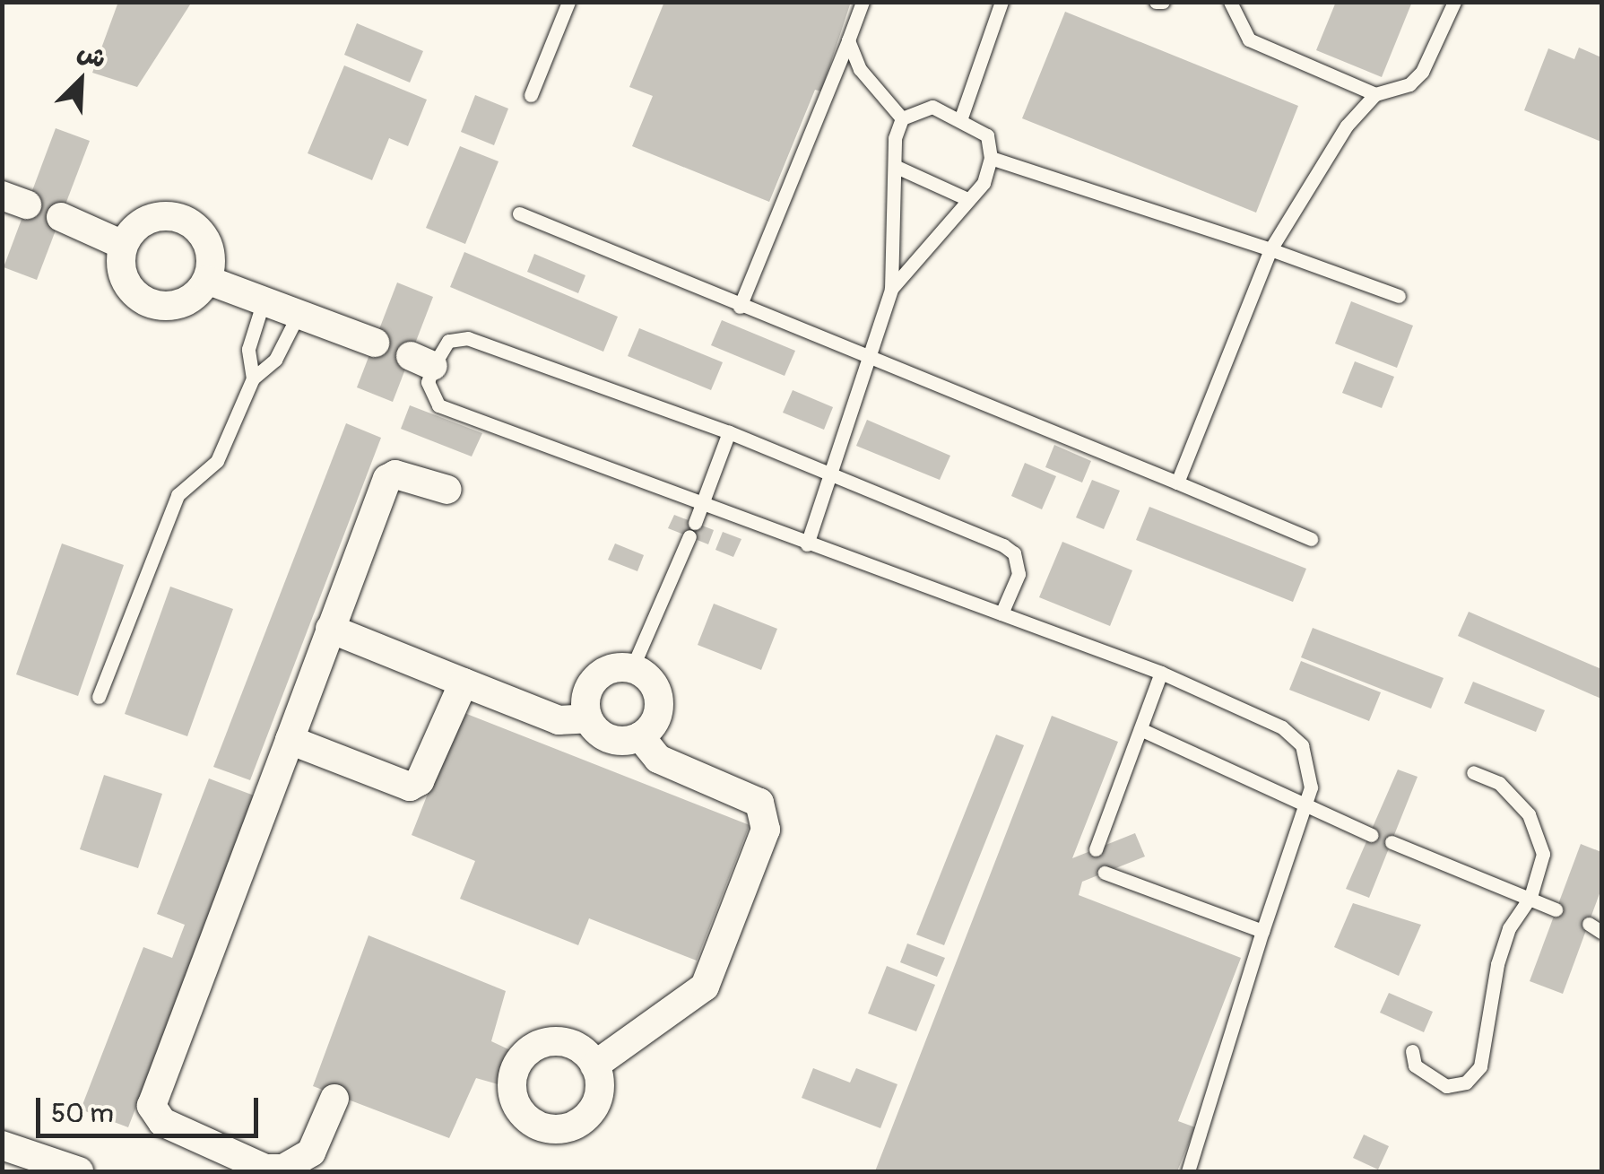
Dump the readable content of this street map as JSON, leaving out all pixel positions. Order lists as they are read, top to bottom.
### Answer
{
  "scale_bar": "50 m",
  "north": "top right"
}
